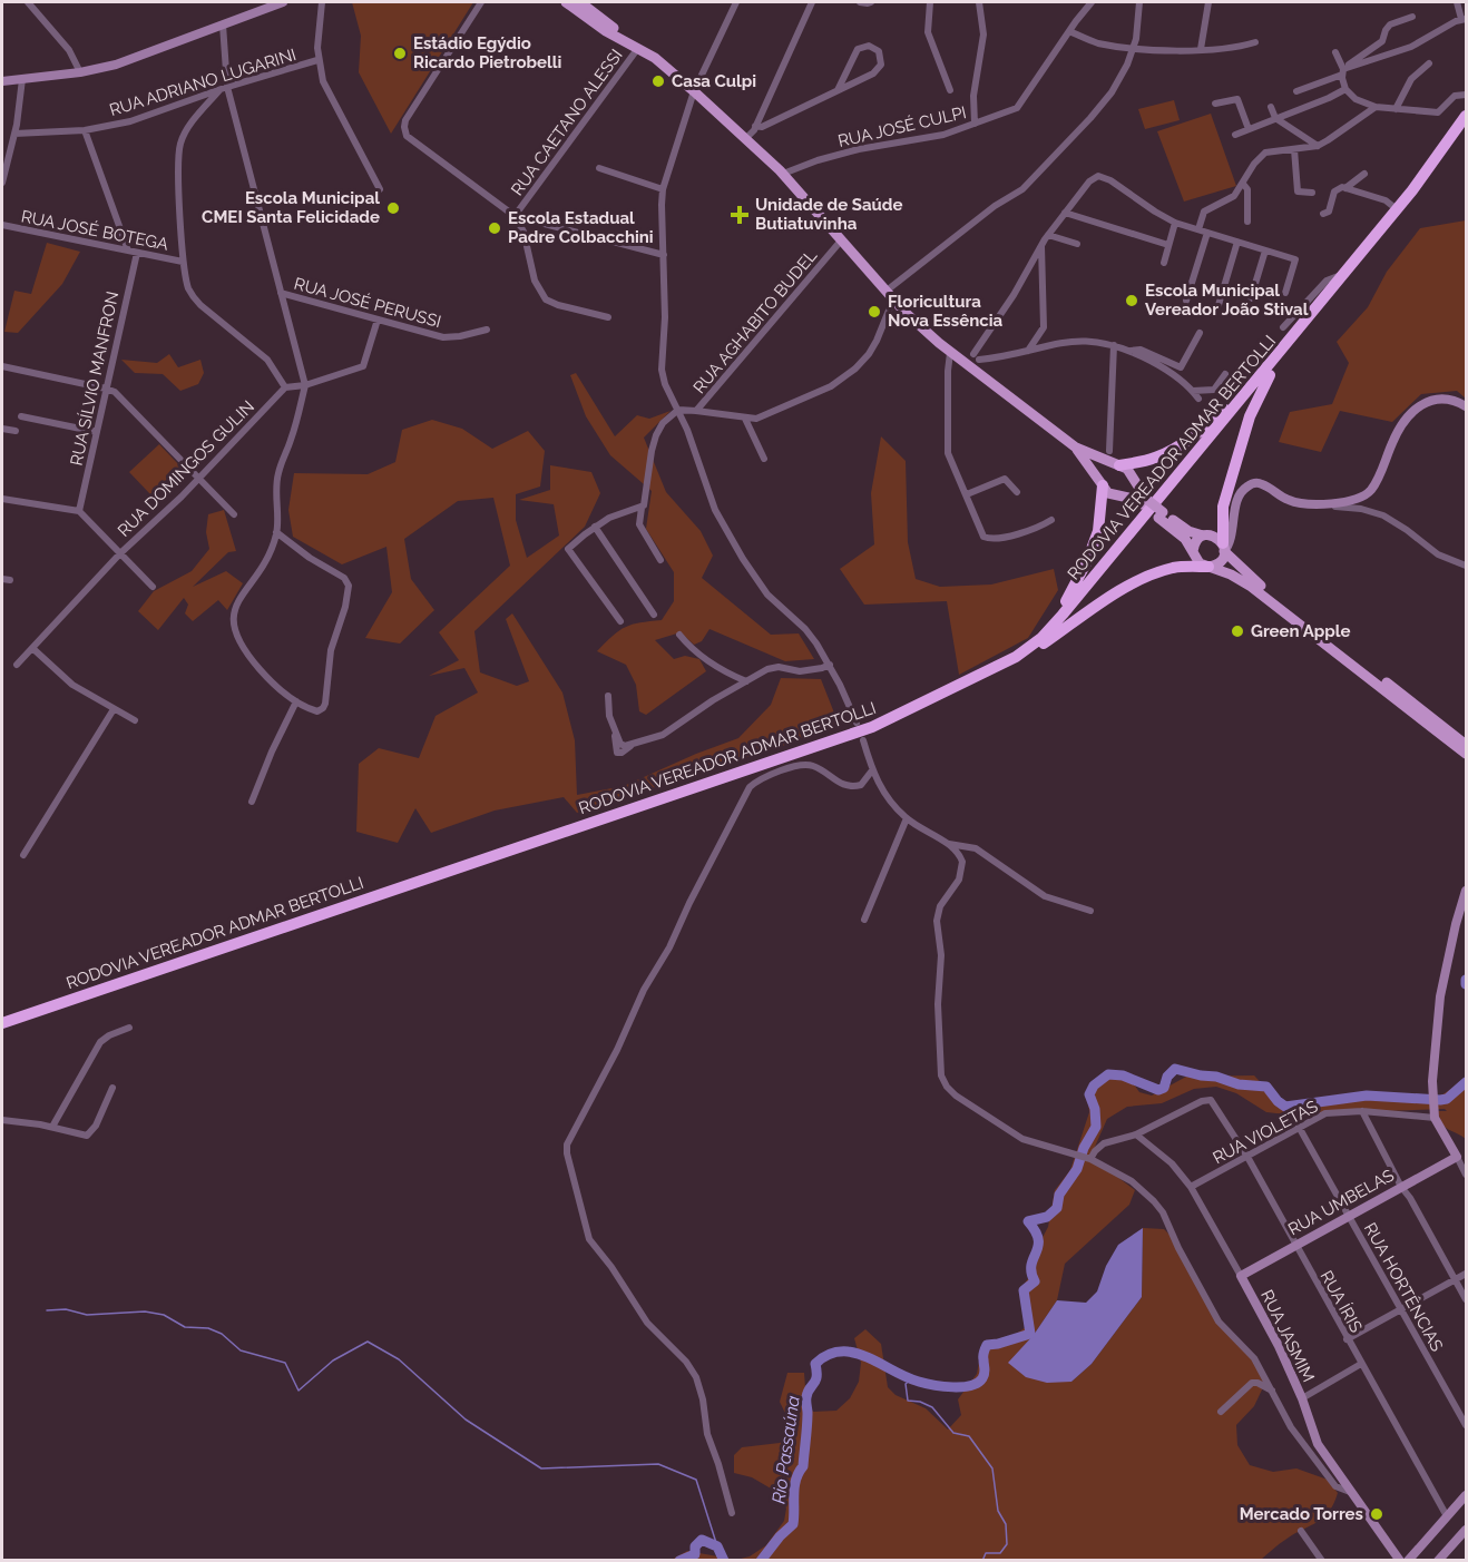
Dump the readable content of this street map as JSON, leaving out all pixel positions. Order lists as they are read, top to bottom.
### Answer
{
  "streets": {
    "highway": ["RODOVIA VEREADOR ADMAR BERTOLLI"],
    "street": [
      "RUA ADRIANO LUGARINI",
      "RUA CAETANO ALESSI",
      "RUA JOSÉ CULPI",
      "RUA JOSÉ BOTEGA",
      "RUA JOSÉ PERUSSI",
      "RUA AGHABITO BUDEL",
      "RUA SÍLVIO MANFRON",
      "RUA DOMINGOS GULIN",
      "RUA VIOLETAS",
      "RUA UMBELAS",
      "RUA HORTÊNCIAS",
      "RUA ÍRIS",
      "RUA JASMIM"
    ]
  },
  "crossings": [
    ["RUA JOSÉ BOTEGA", "RUA SÍLVIO MANFRON"],
    ["RUA VIOLETAS", "RUA HORTÊNCIAS"],
    ["RUA VIOLETAS", "RUA ÍRIS"],
    ["RUA VIOLETAS", "RUA JASMIM"],
    ["RUA UMBELAS", "RUA HORTÊNCIAS"],
    ["RUA UMBELAS", "RUA ÍRIS"],
    ["RUA UMBELAS", "RUA JASMIM"],
    ["RUA ÍRIS", "RUA JASMIM"]
  ],
  "water": ["Rio Passaúna"],
  "places": {
    "other": [
      "Estádio Egýdio Ricardo Pietrobelli",
      "Casa Culpi",
      "Escola Municipal CMEI Santa Felicidade",
      "Escola Estadual Padre Colbacchini",
      "Escola Municipal Vereador João Stival",
      "Floricultura Nova Essência",
      "Green Apple",
      "Mercado Torres"
    ],
    "health": ["Unidade de Saúde Butiatuvinha"]
  }
}
